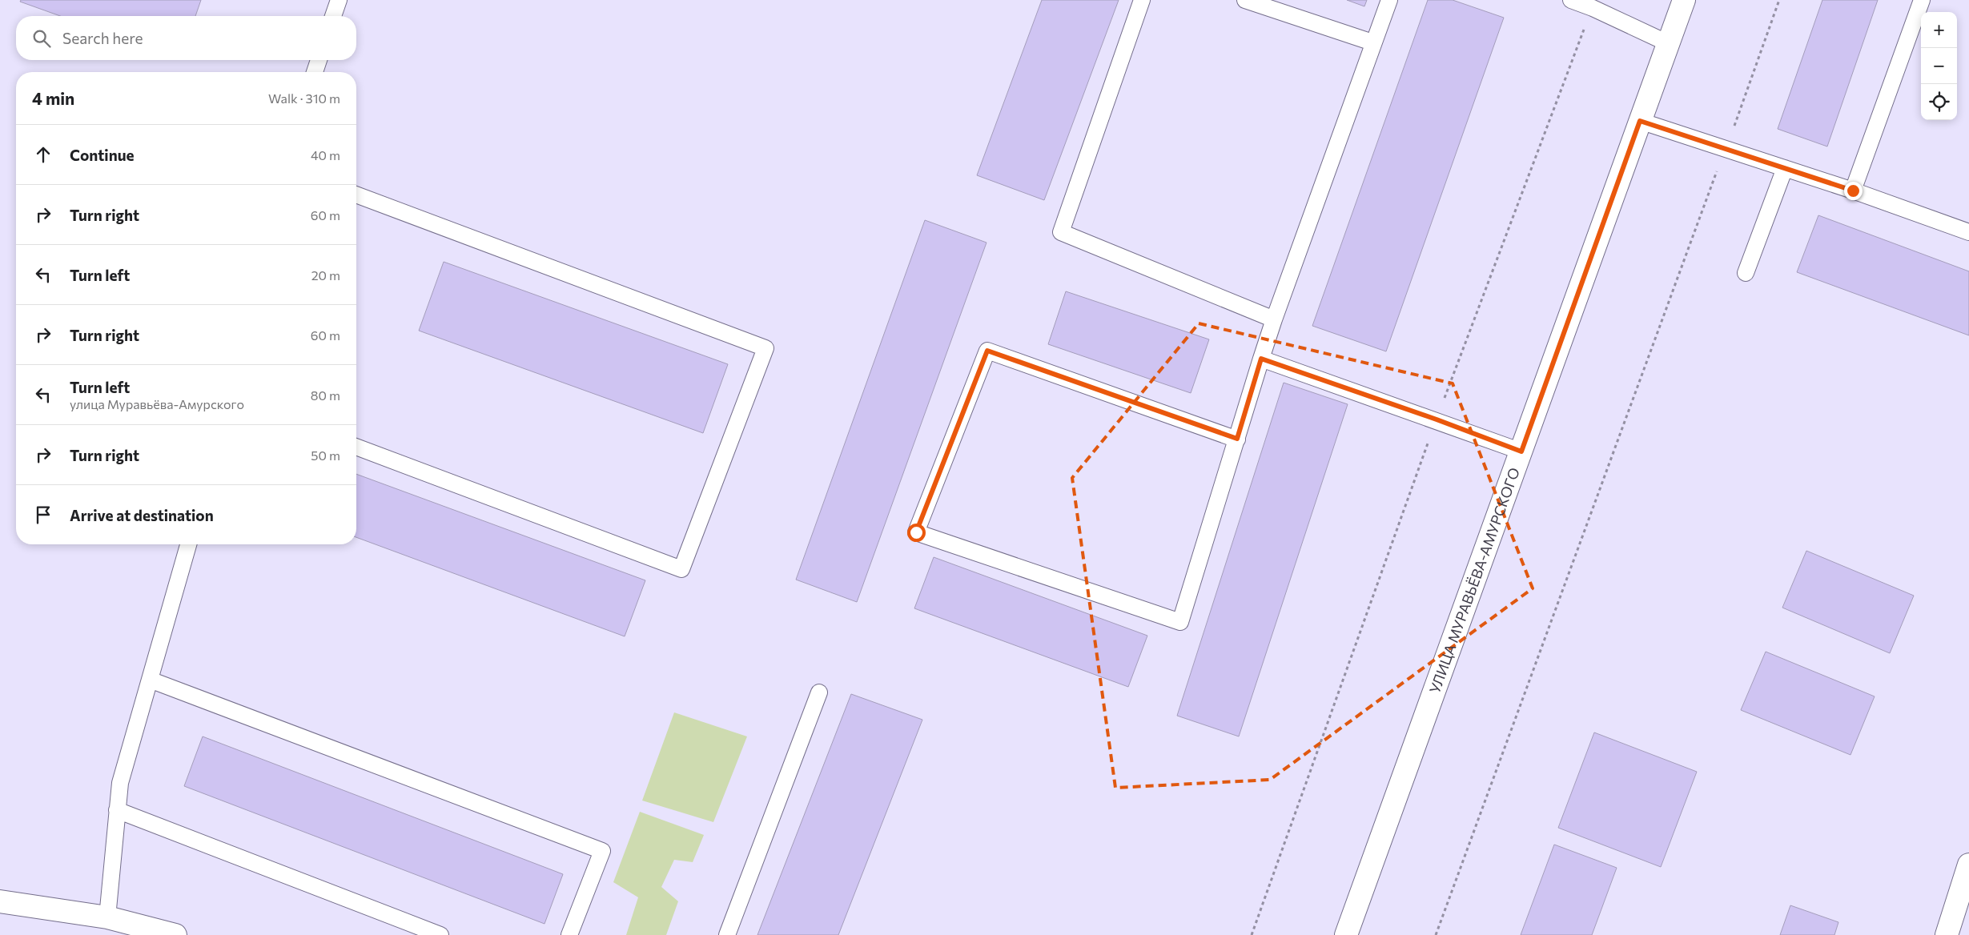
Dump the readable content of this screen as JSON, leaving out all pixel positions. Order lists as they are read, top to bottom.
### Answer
{
  "streets": {
    "street": ["УЛИЦА МУРАВЬЁВА-АМУРСКОГО"]
  },
  "page": {
    "map_buttons": ["+", "−"],
    "search": "Search here",
    "heading": ["4 min", "Walk · 310 m"],
    "list": [
      ["Continue", "40 m"],
      ["Turn right", "60 m"],
      ["Turn left", "20 m"],
      ["Turn right", "60 m"],
      ["Turn left", "улица Муравьёва-Амурского", "80 m"],
      ["Turn right", "50 m"],
      "Arrive at destination"
    ]
  }
}
